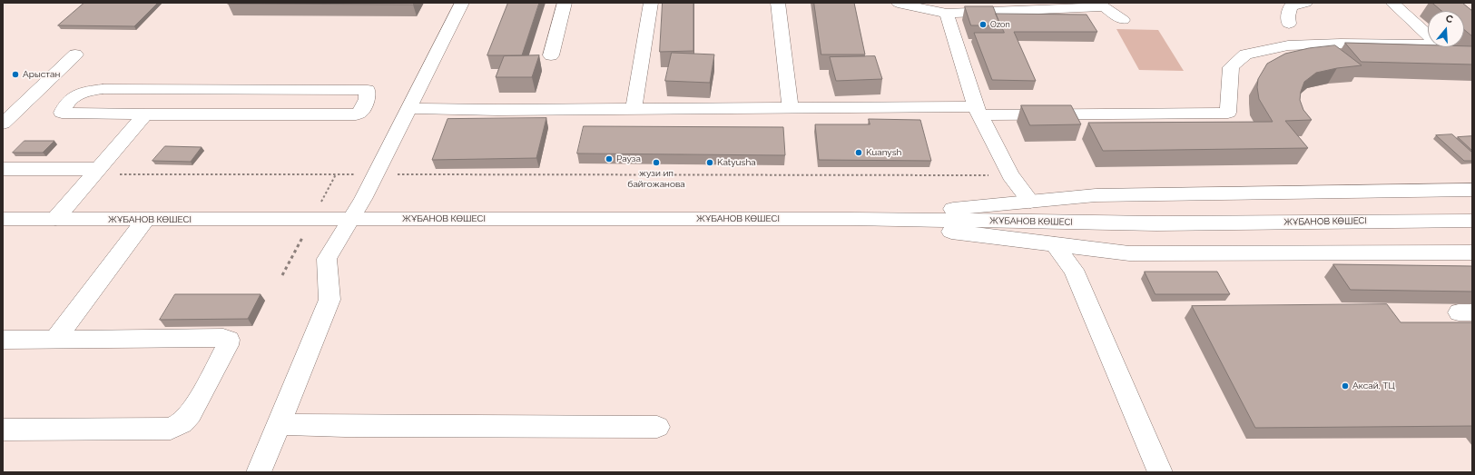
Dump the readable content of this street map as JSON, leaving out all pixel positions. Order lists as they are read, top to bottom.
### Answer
{
  "streets": {
    "main road": ["ЖҰБАНОВ КӨШЕСІ"]
  },
  "places": [
    "Ozon",
    "Арыстан",
    "Kuanysh",
    "Рауза",
    "жузи ип байгожанова",
    "Katyusha",
    "Аксай, ТЦ"
  ],
  "north": "top"
}
